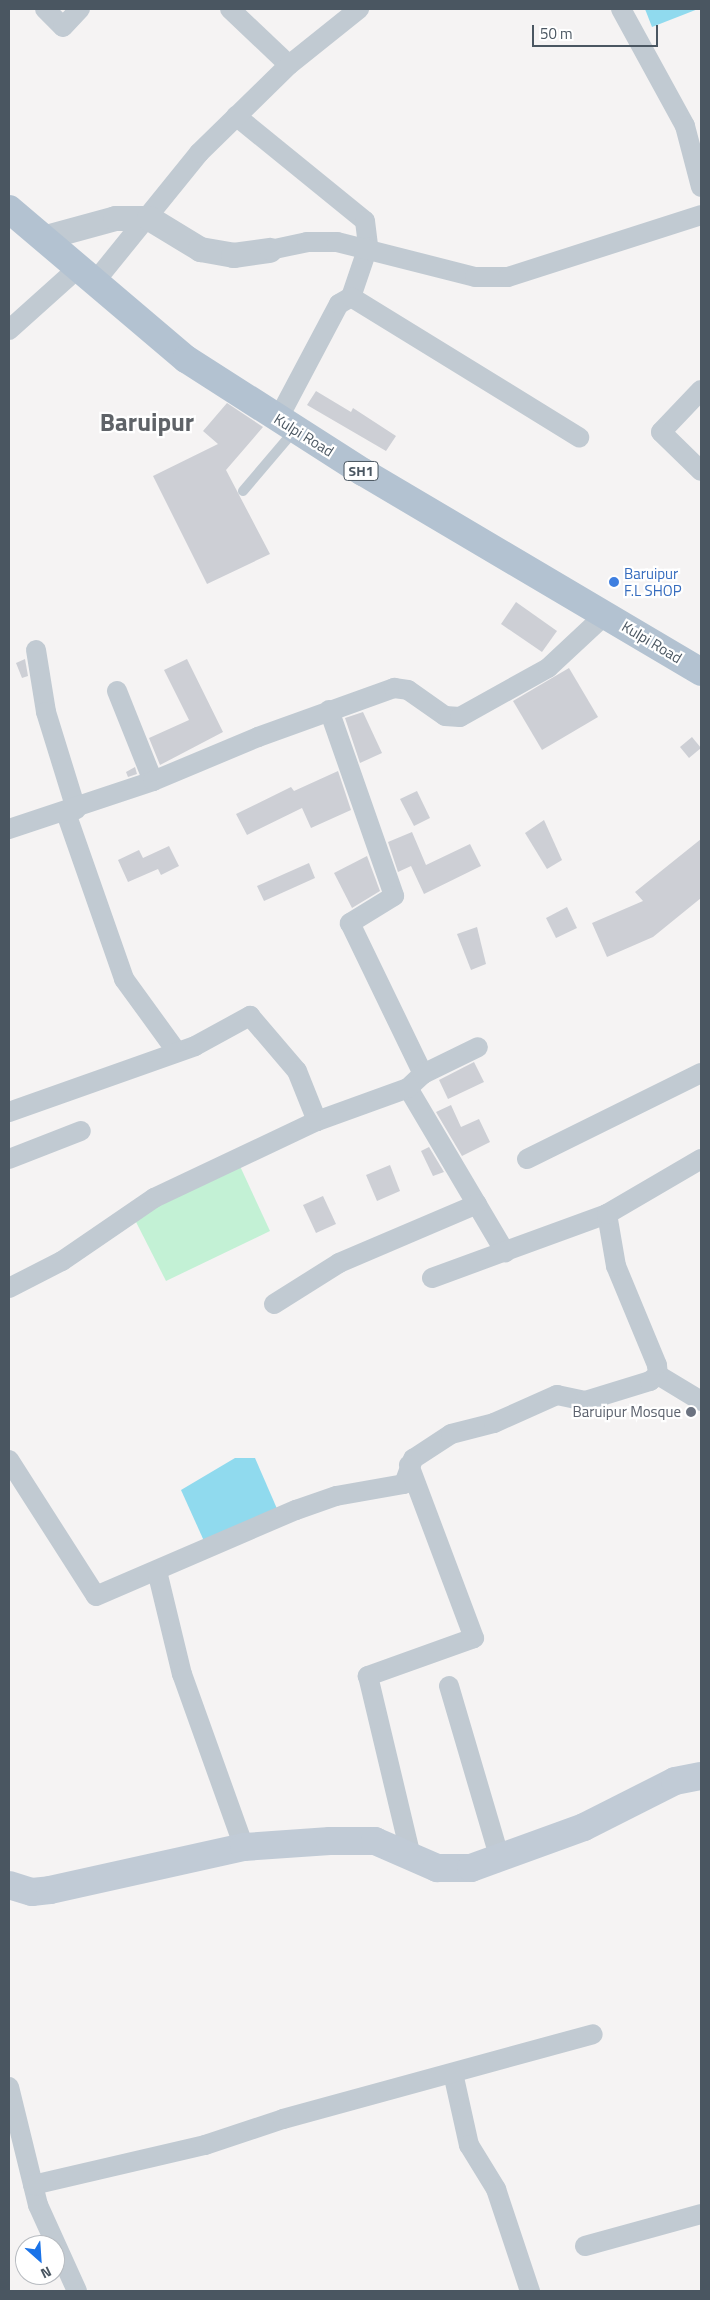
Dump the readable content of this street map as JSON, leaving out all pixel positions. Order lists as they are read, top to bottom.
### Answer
{
  "streets": {
    "main road": ["Kulpi Road", "SH1"]
  },
  "districts": ["Baruipur"],
  "places": ["Baruipur F.L SHOP", "Baruipur Mosque"],
  "scale_bar": "50 m",
  "north": "bottom right"
}
